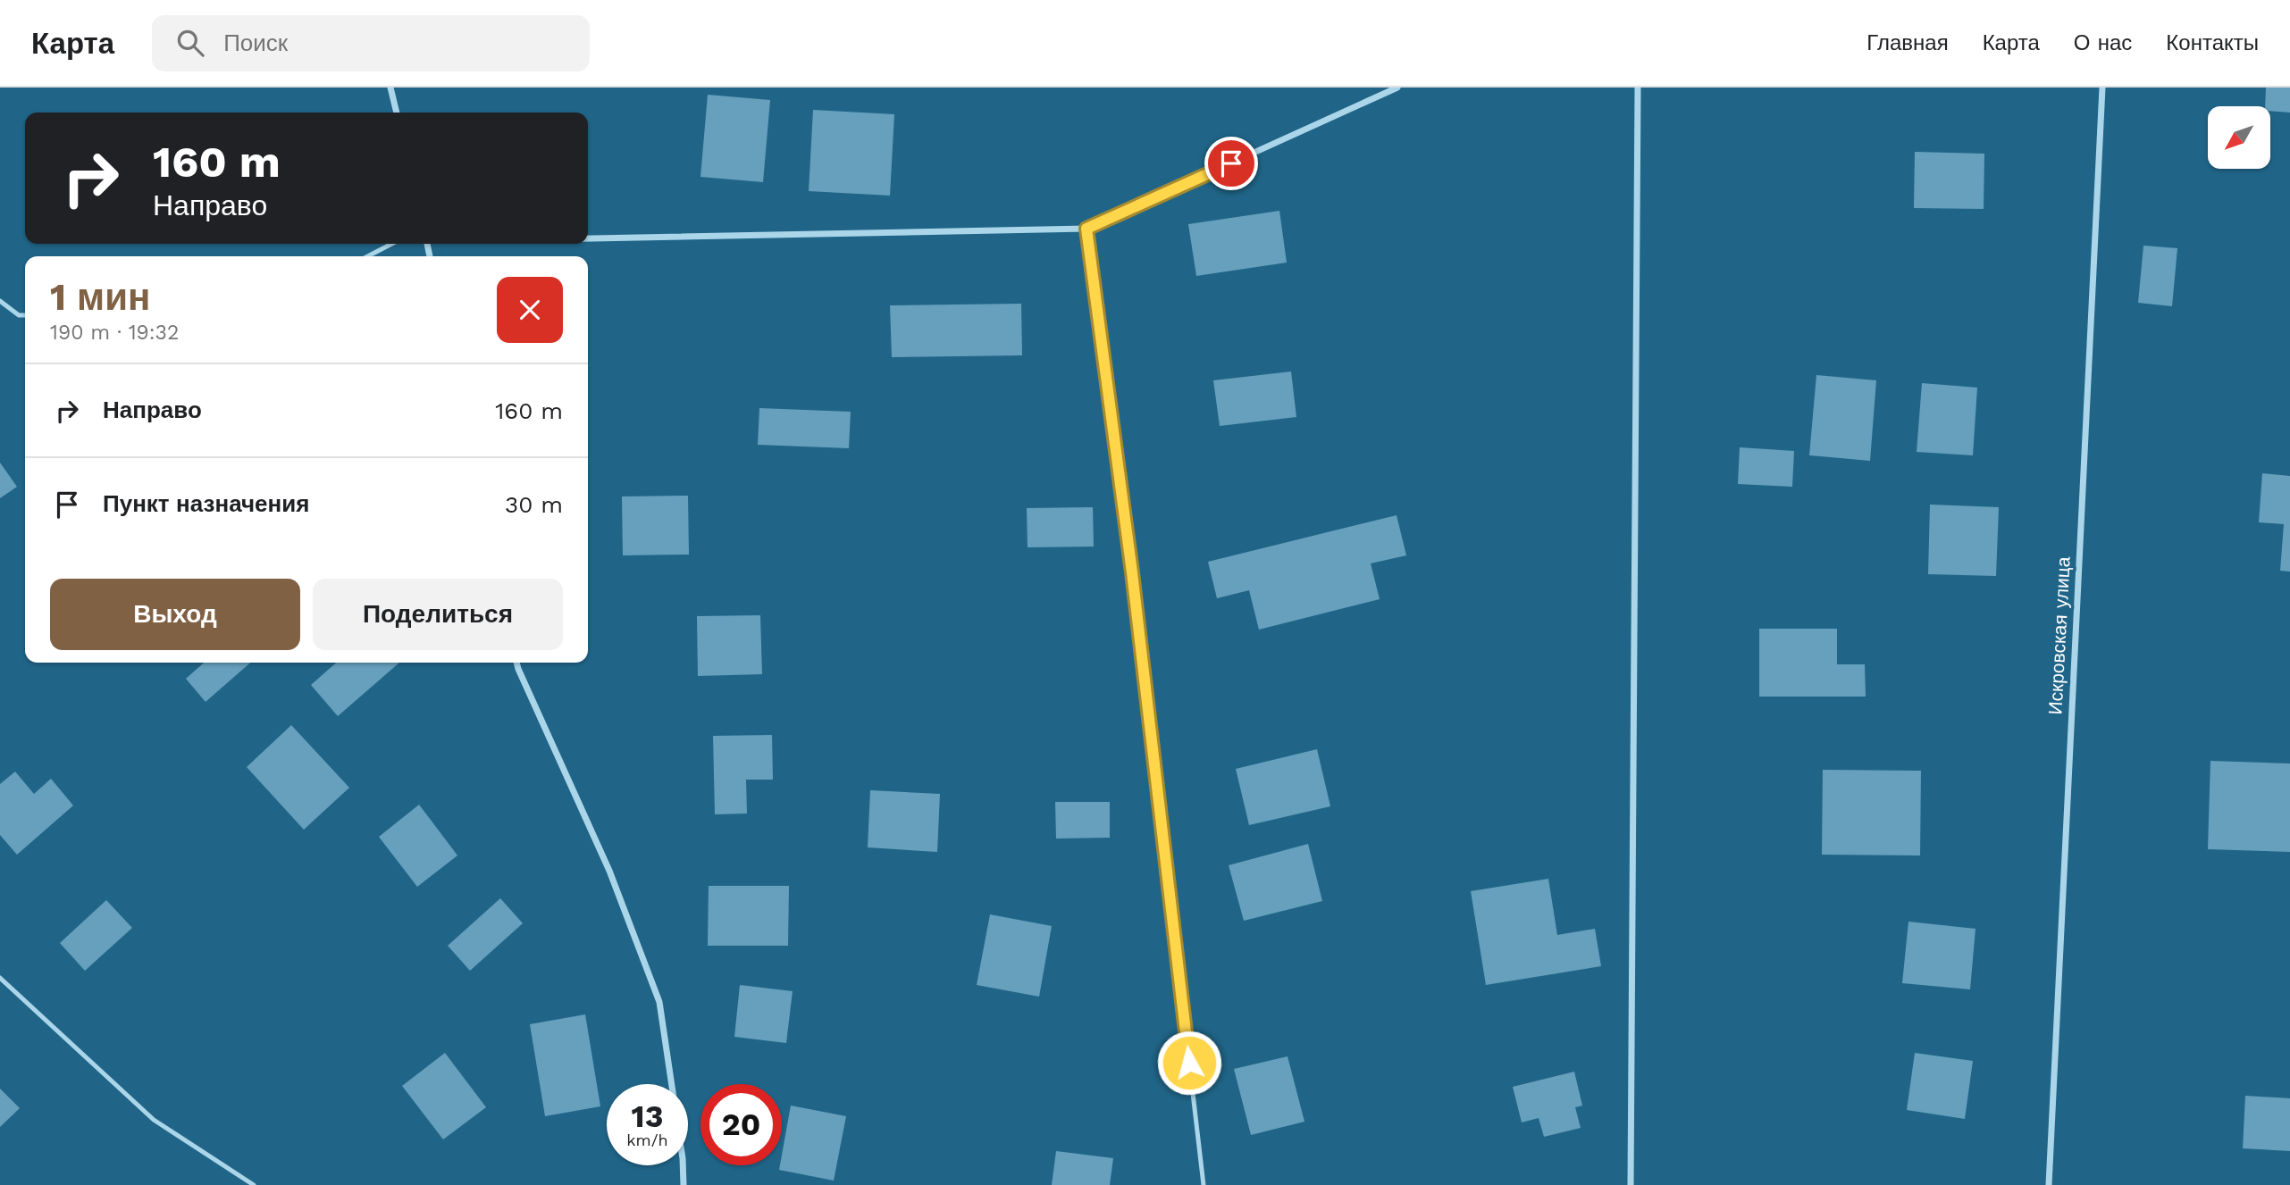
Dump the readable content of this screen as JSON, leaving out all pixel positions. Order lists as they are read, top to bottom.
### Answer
{
  "streets": {
    "street": ["Искровская улица"]
  },
  "north": "bottom left",
  "page": {
    "header": "Карта",
    "search": "Поиск",
    "nav": [
      "Главная",
      "Карта",
      "О нас",
      "Контакты"
    ],
    "turn": ["160 m", "Направо"],
    "heading": ["1 мин", "190 m · 19:32"],
    "list": [
      {
        "name": "Направо",
        "value": "160 m"
      },
      {
        "name": "Пункт назначения",
        "value": "30 m"
      }
    ],
    "buttons": ["Выход", "Поделиться"],
    "speed": "13 km/h",
    "limit": "20"
  }
}
